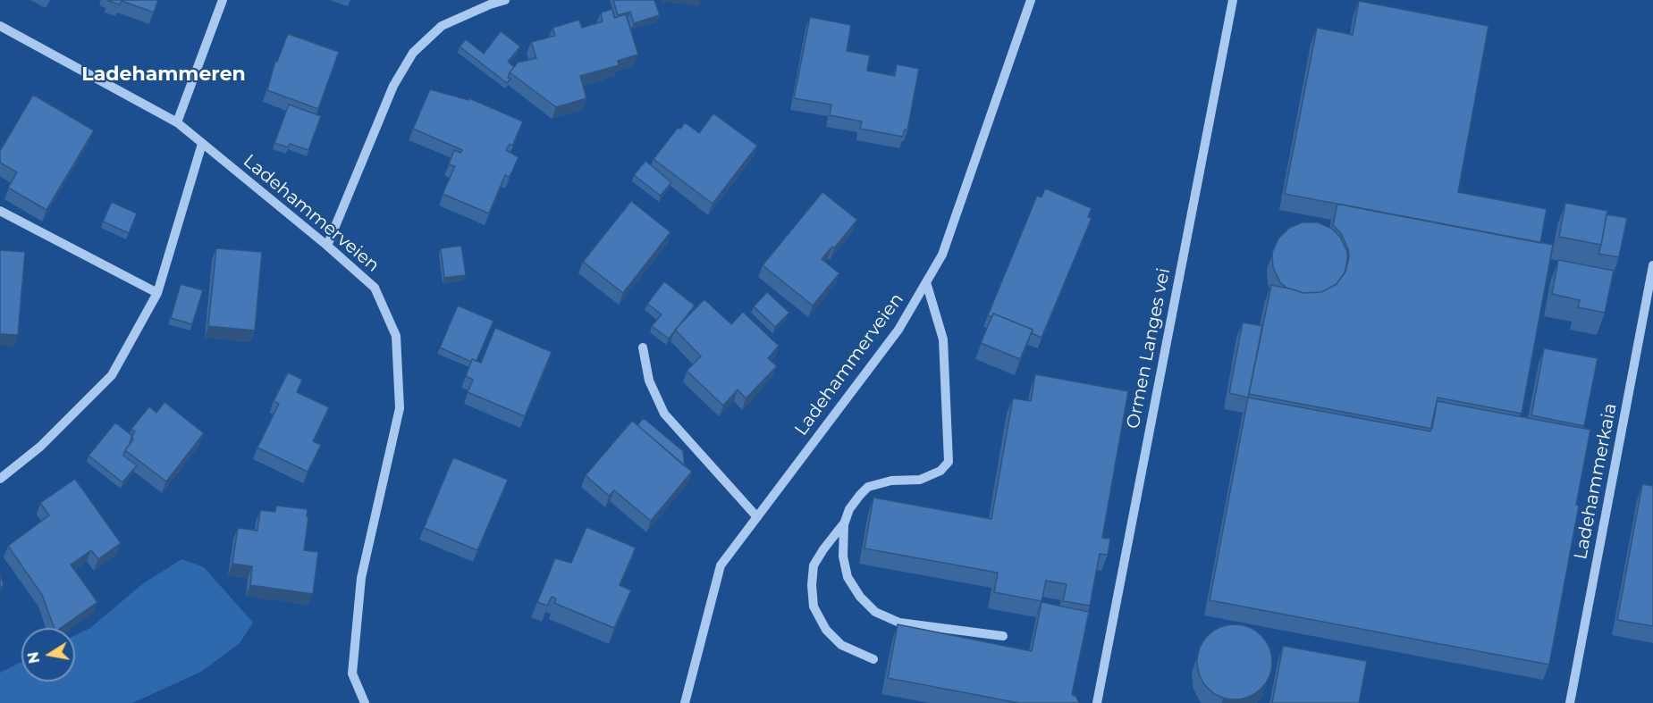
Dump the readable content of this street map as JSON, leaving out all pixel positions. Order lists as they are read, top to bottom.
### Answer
{
  "streets": {
    "street": ["Ladehammerveien", "Ormen Langes vei", "Ladehammerkaia"]
  },
  "districts": ["Ladehammeren"],
  "north": "left"
}
